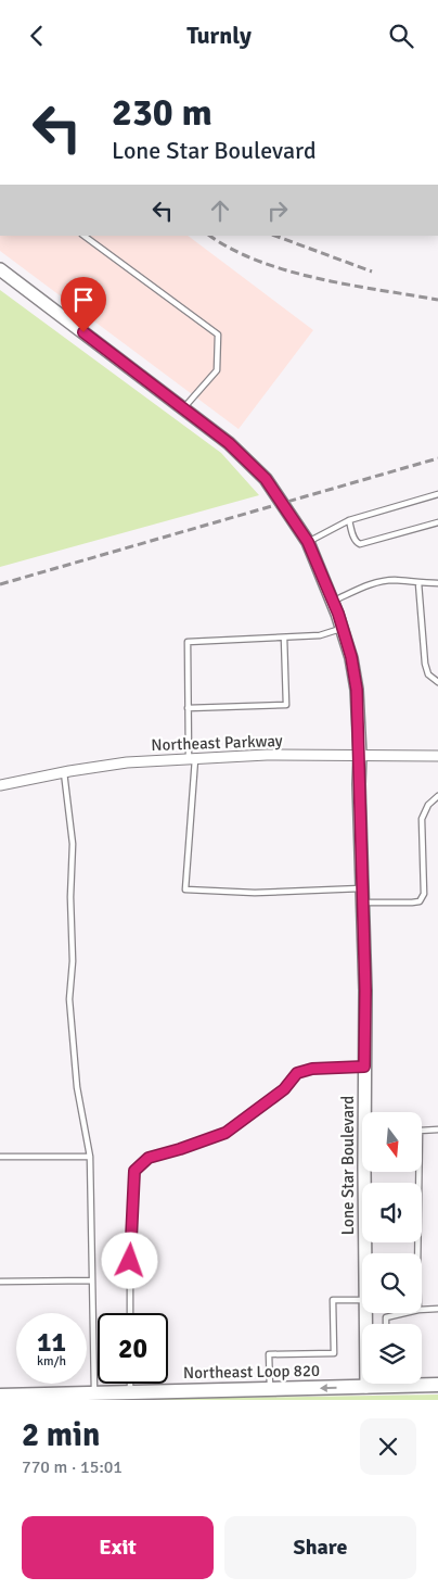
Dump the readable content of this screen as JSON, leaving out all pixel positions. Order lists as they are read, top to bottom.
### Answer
{
  "streets": {
    "main road": ["Northeast Loop 820"],
    "street": ["Northeast Parkway", "Lone Star Boulevard"]
  },
  "crossings": [
    ["Northeast Parkway", "Lone Star Boulevard"],
    ["Lone Star Boulevard", "Northeast Loop 820"]
  ],
  "north": "bottom",
  "page": {
    "header": "Turnly",
    "turn": ["230 m", "Lone Star Boulevard"],
    "speed": "11 km/h",
    "limit": "20",
    "heading": ["2 min", "770 m · 15:01"],
    "buttons": ["Exit", "Share"]
  }
}
